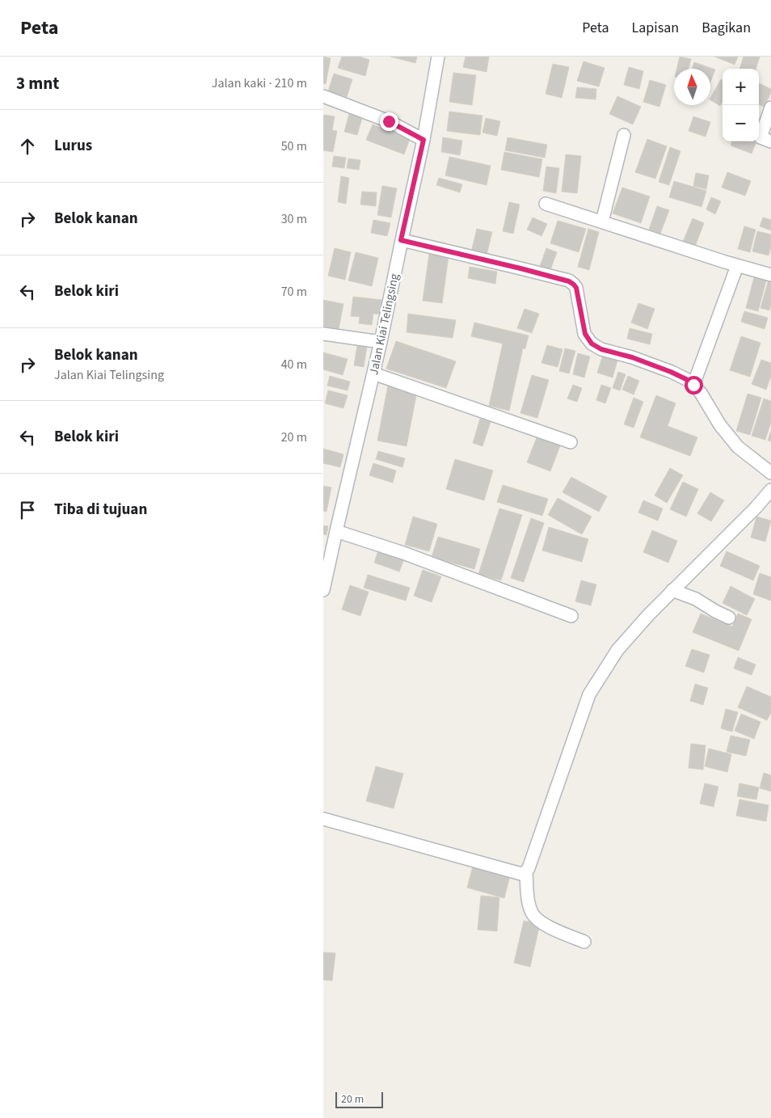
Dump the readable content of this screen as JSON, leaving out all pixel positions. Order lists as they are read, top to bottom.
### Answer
{
  "streets": {
    "street": ["Jalan Kiai Telingsing"]
  },
  "scale_bar": "20 m",
  "north": "top",
  "page": {
    "header": "Peta",
    "nav": ["Peta", "Lapisan", "Bagikan"],
    "heading": ["3 mnt", "Jalan kaki · 210 m"],
    "map_buttons": ["+", "−"],
    "list": [
      ["Lurus", "50 m"],
      ["Belok kanan", "30 m"],
      ["Belok kiri", "70 m"],
      ["Belok kanan", "Jalan Kiai Telingsing", "40 m"],
      ["Belok kiri", "20 m"],
      "Tiba di tujuan"
    ],
    "scale": "20 m"
  }
}
